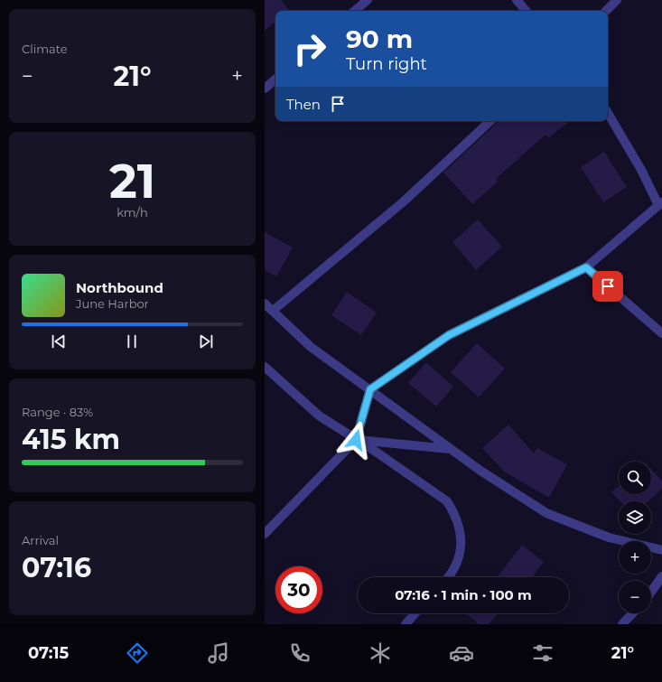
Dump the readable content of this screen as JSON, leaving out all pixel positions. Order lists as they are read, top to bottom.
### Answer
{
  "page": {
    "tile": [
      "Climate",
      ["21", "km/h"],
      ["Range · 83%", "415 km"],
      ["Arrival", "07:16"]
    ],
    "turn": ["90 m", "Turn right"],
    "heat": ["−", "21°", "+"],
    "then": "Then",
    "song": ["Northbound", "June Harbor"],
    "map_buttons": ["+", "−"],
    "limit": "30",
    "trip": "07:16 · 1 min · 100 m",
    "tabs": ["07:15", "21°"]
  }
}
